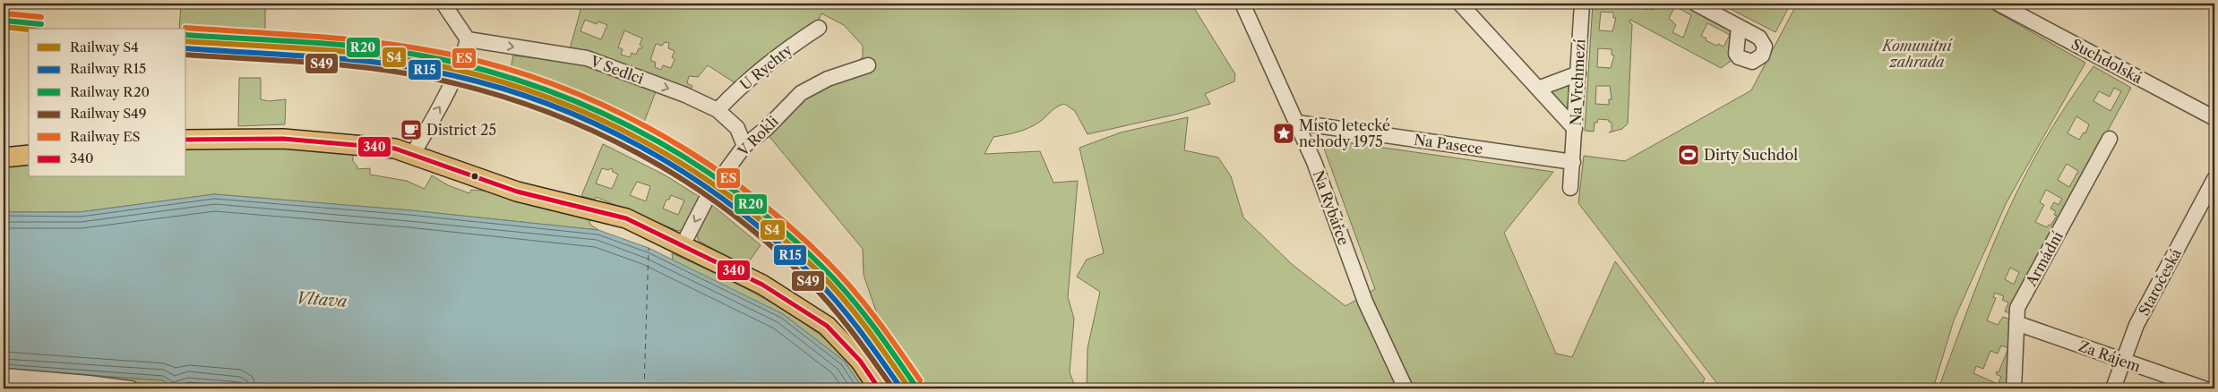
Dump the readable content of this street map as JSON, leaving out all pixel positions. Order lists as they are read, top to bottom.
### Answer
{
  "streets": {
    "street": [
      "Suchdolská",
      "U Rychty",
      "V Sedlci",
      "Na Vrchmezí",
      "V Rokli",
      "Na Pasece",
      "Na Rybářce",
      "Armádní",
      "Staročeská",
      "Za Rájem"
    ]
  },
  "crossings": [
    ["U Rychty", "V Sedlci"],
    ["V Sedlci", "V Rokli"],
    ["Na Vrchmezí", "Na Pasece"],
    ["Na Pasece", "Na Rybářce"],
    ["Armádní", "Za Rájem"],
    ["Staročeská", "Za Rájem"]
  ],
  "one_way": ["V Sedlci", "V Rokli"],
  "water": ["Vltava"],
  "parks": ["Komunitní zahrada"],
  "places": {
    "cafe": ["District 25"],
    "place": ["Místo letecké nehody 1975"],
    "sports": ["Dirty Suchdol"]
  },
  "lines": [
    "rail line ES",
    "rail line R20",
    "rail line S4",
    "rail line R15",
    "rail line S49",
    "transit line 340"
  ],
  "legend": [
    "Railway S4",
    "Railway R15",
    "Railway R20",
    "Railway S49",
    "Railway ES",
    "340"
  ]
}
